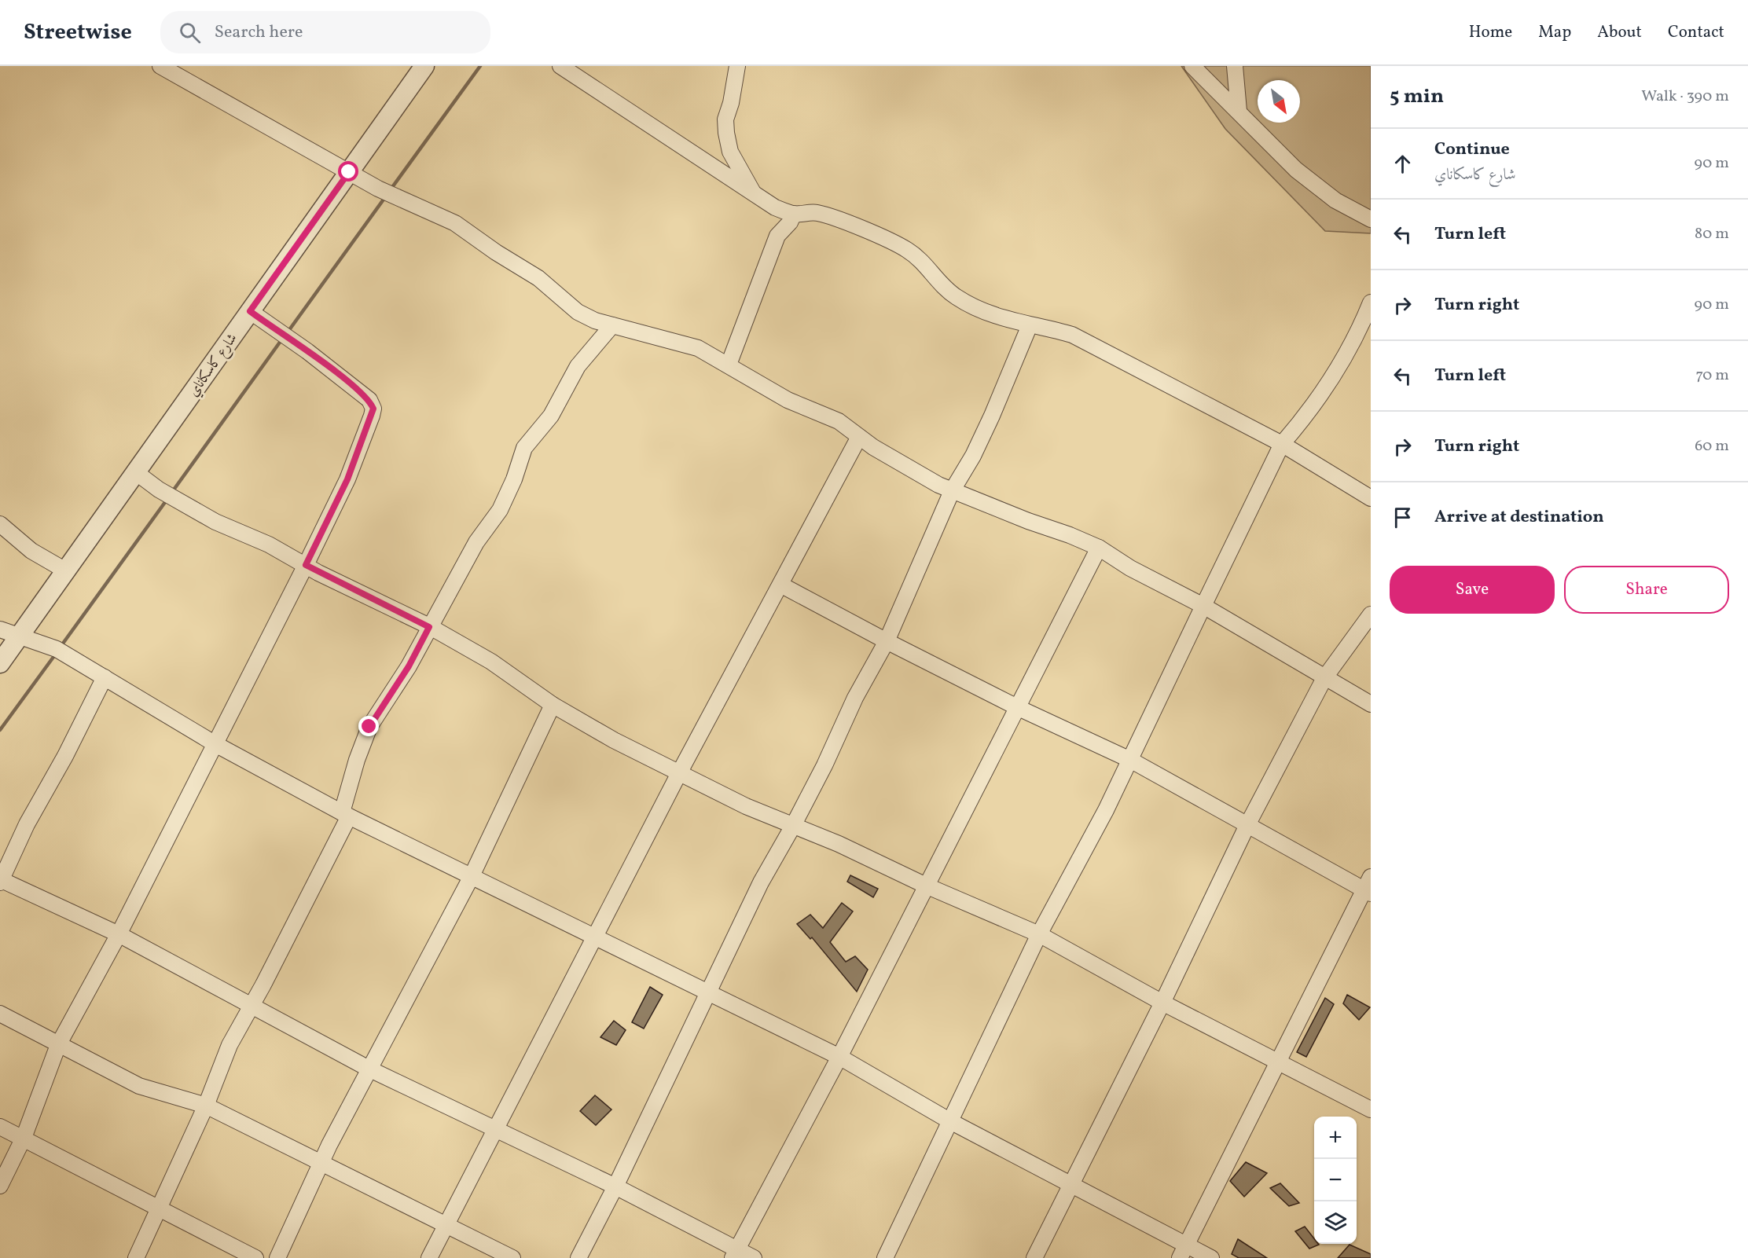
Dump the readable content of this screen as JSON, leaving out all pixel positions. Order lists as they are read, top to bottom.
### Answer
{
  "streets": {
    "street": ["شارع كاسكاناي"]
  },
  "north": "bottom right",
  "page": {
    "header": "Streetwise",
    "search": "Search here",
    "nav": [
      "Home",
      "Map",
      "About",
      "Contact"
    ],
    "heading": ["5 min", "Walk · 390 m"],
    "list": [
      ["Continue", "شارع كاسكاناي", "90 m"],
      ["Turn left", "80 m"],
      ["Turn right", "90 m"],
      ["Turn left", "70 m"],
      ["Turn right", "60 m"],
      "Arrive at destination"
    ],
    "buttons": ["Save", "Share"],
    "map_buttons": ["+", "−"]
  }
}
